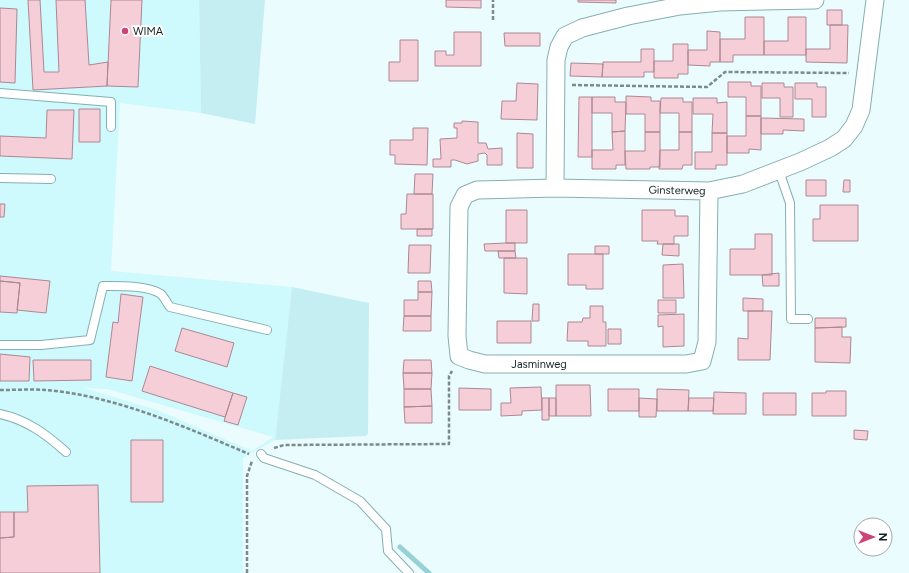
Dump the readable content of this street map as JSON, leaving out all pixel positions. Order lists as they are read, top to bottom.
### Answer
{
  "streets": {
    "street": ["Ginsterweg", "Jasminweg"]
  },
  "crossings": [
    ["Ginsterweg", "Jasminweg"]
  ],
  "places": ["WIMA"],
  "north": "right"
}
